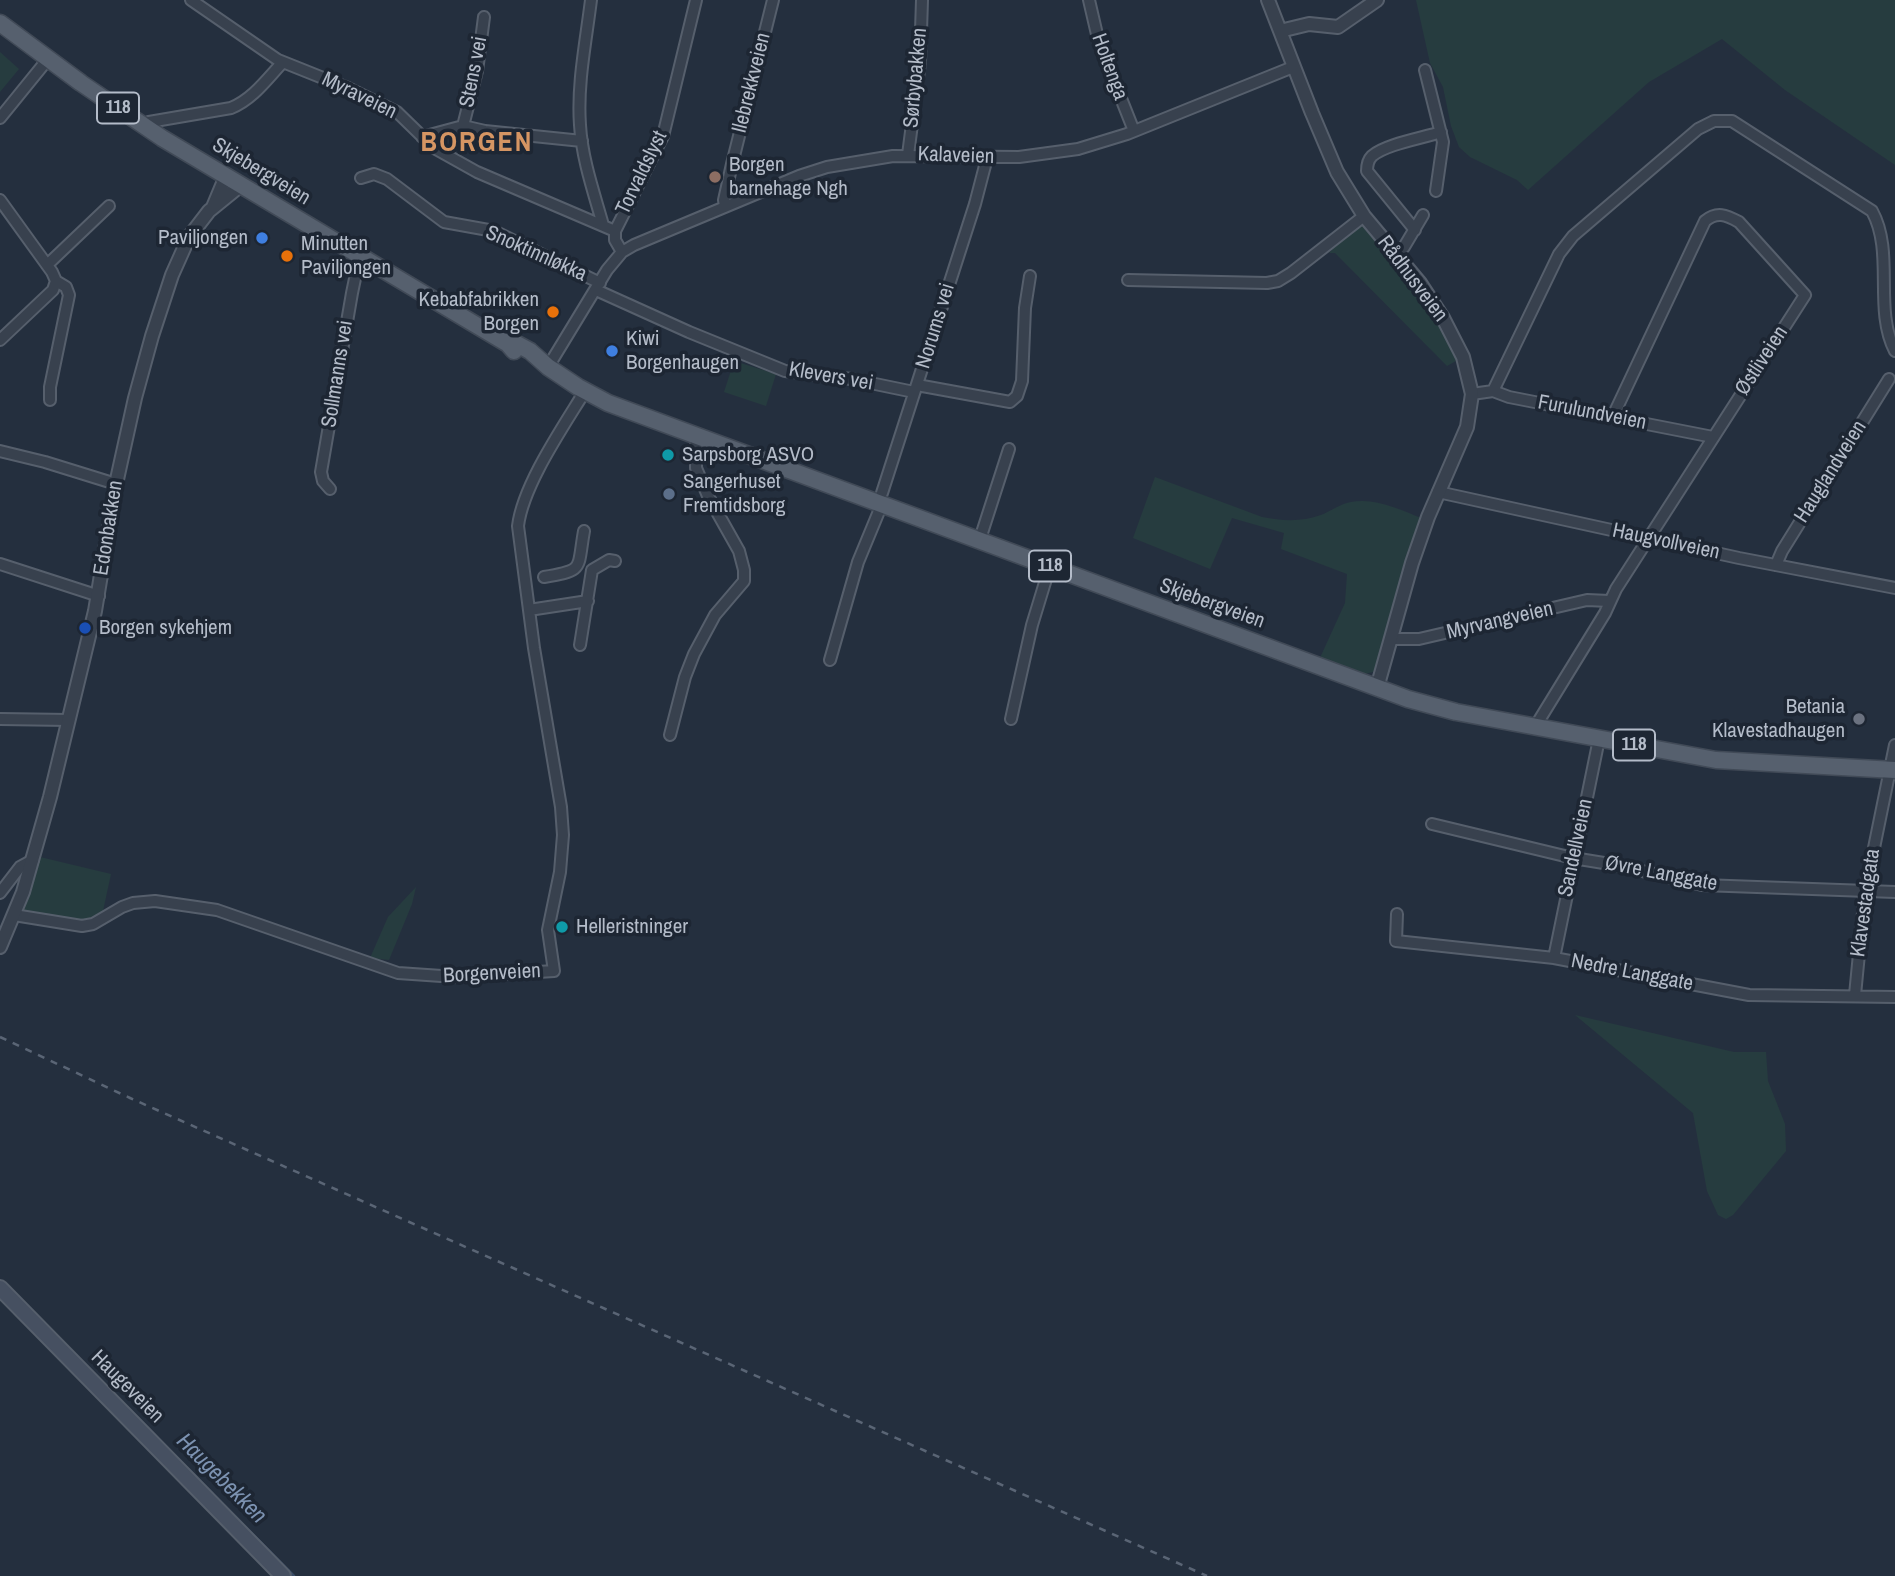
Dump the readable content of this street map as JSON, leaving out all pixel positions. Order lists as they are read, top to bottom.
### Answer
{
  "streets": {
    "main road": ["118", "Skjebergveien", "Haugeveien"],
    "street": [
      "Holtenga",
      "Stens vei",
      "Sørbybakken",
      "Ilebrekkveien",
      "Myraveien",
      "Kalaveien",
      "Torvaldslyst",
      "Snoktinnløkka",
      "Rådhusveien",
      "Norums vei",
      "Østliveien",
      "Sollmanns vei",
      "Klevers vei",
      "Furulundveien",
      "Hauglandveien",
      "Edonbakken",
      "Haugvollveien",
      "Myrvangveien",
      "Sandellveien",
      "Øvre Langgate",
      "Klavestadgata",
      "Nedre Langgate",
      "Borgenveien"
    ]
  },
  "crossings": [
    ["Holtenga", "Kalaveien"],
    ["Sørbybakken", "Kalaveien"],
    ["Ilebrekkveien", "Kalaveien"],
    ["Myraveien", "Torvaldslyst"],
    ["Kalaveien", "Torvaldslyst"],
    ["Kalaveien", "Rådhusveien"],
    ["Kalaveien", "Norums vei"],
    ["Skjebergveien", "Rådhusveien"],
    ["Skjebergveien", "Norums vei"],
    ["Skjebergveien", "Østliveien"],
    ["Skjebergveien", "Sollmanns vei"],
    ["Skjebergveien", "Edonbakken"],
    ["Skjebergveien", "Sandellveien"],
    ["Skjebergveien", "Klavestadgata"],
    ["Skjebergveien", "Borgenveien"],
    ["Snoktinnløkka", "Klevers vei"],
    ["Rådhusveien", "Furulundveien"],
    ["Rådhusveien", "Haugvollveien"],
    ["Rådhusveien", "Myrvangveien"],
    ["Norums vei", "Klevers vei"],
    ["Østliveien", "Furulundveien"],
    ["Østliveien", "Haugvollveien"],
    ["Østliveien", "Myrvangveien"],
    ["Hauglandveien", "Haugvollveien"],
    ["Edonbakken", "Borgenveien"],
    ["Sandellveien", "Øvre Langgate"],
    ["Sandellveien", "Nedre Langgate"],
    ["Øvre Langgate", "Klavestadgata"],
    ["Klavestadgata", "Nedre Langgate"]
  ],
  "districts": ["BORGEN"],
  "water": ["Haugebekken"],
  "places": [
    "Borgen barnehage Ngh",
    "Paviljongen",
    "Minutten Paviljongen",
    "Kebabfabrikken Borgen",
    "Kiwi Borgenhaugen",
    "Sarpsborg ASVO",
    "Sangerhuset Fremtidsborg",
    "Borgen sykehjem",
    "Betania Klavestadhaugen",
    "Helleristninger"
  ]
}
